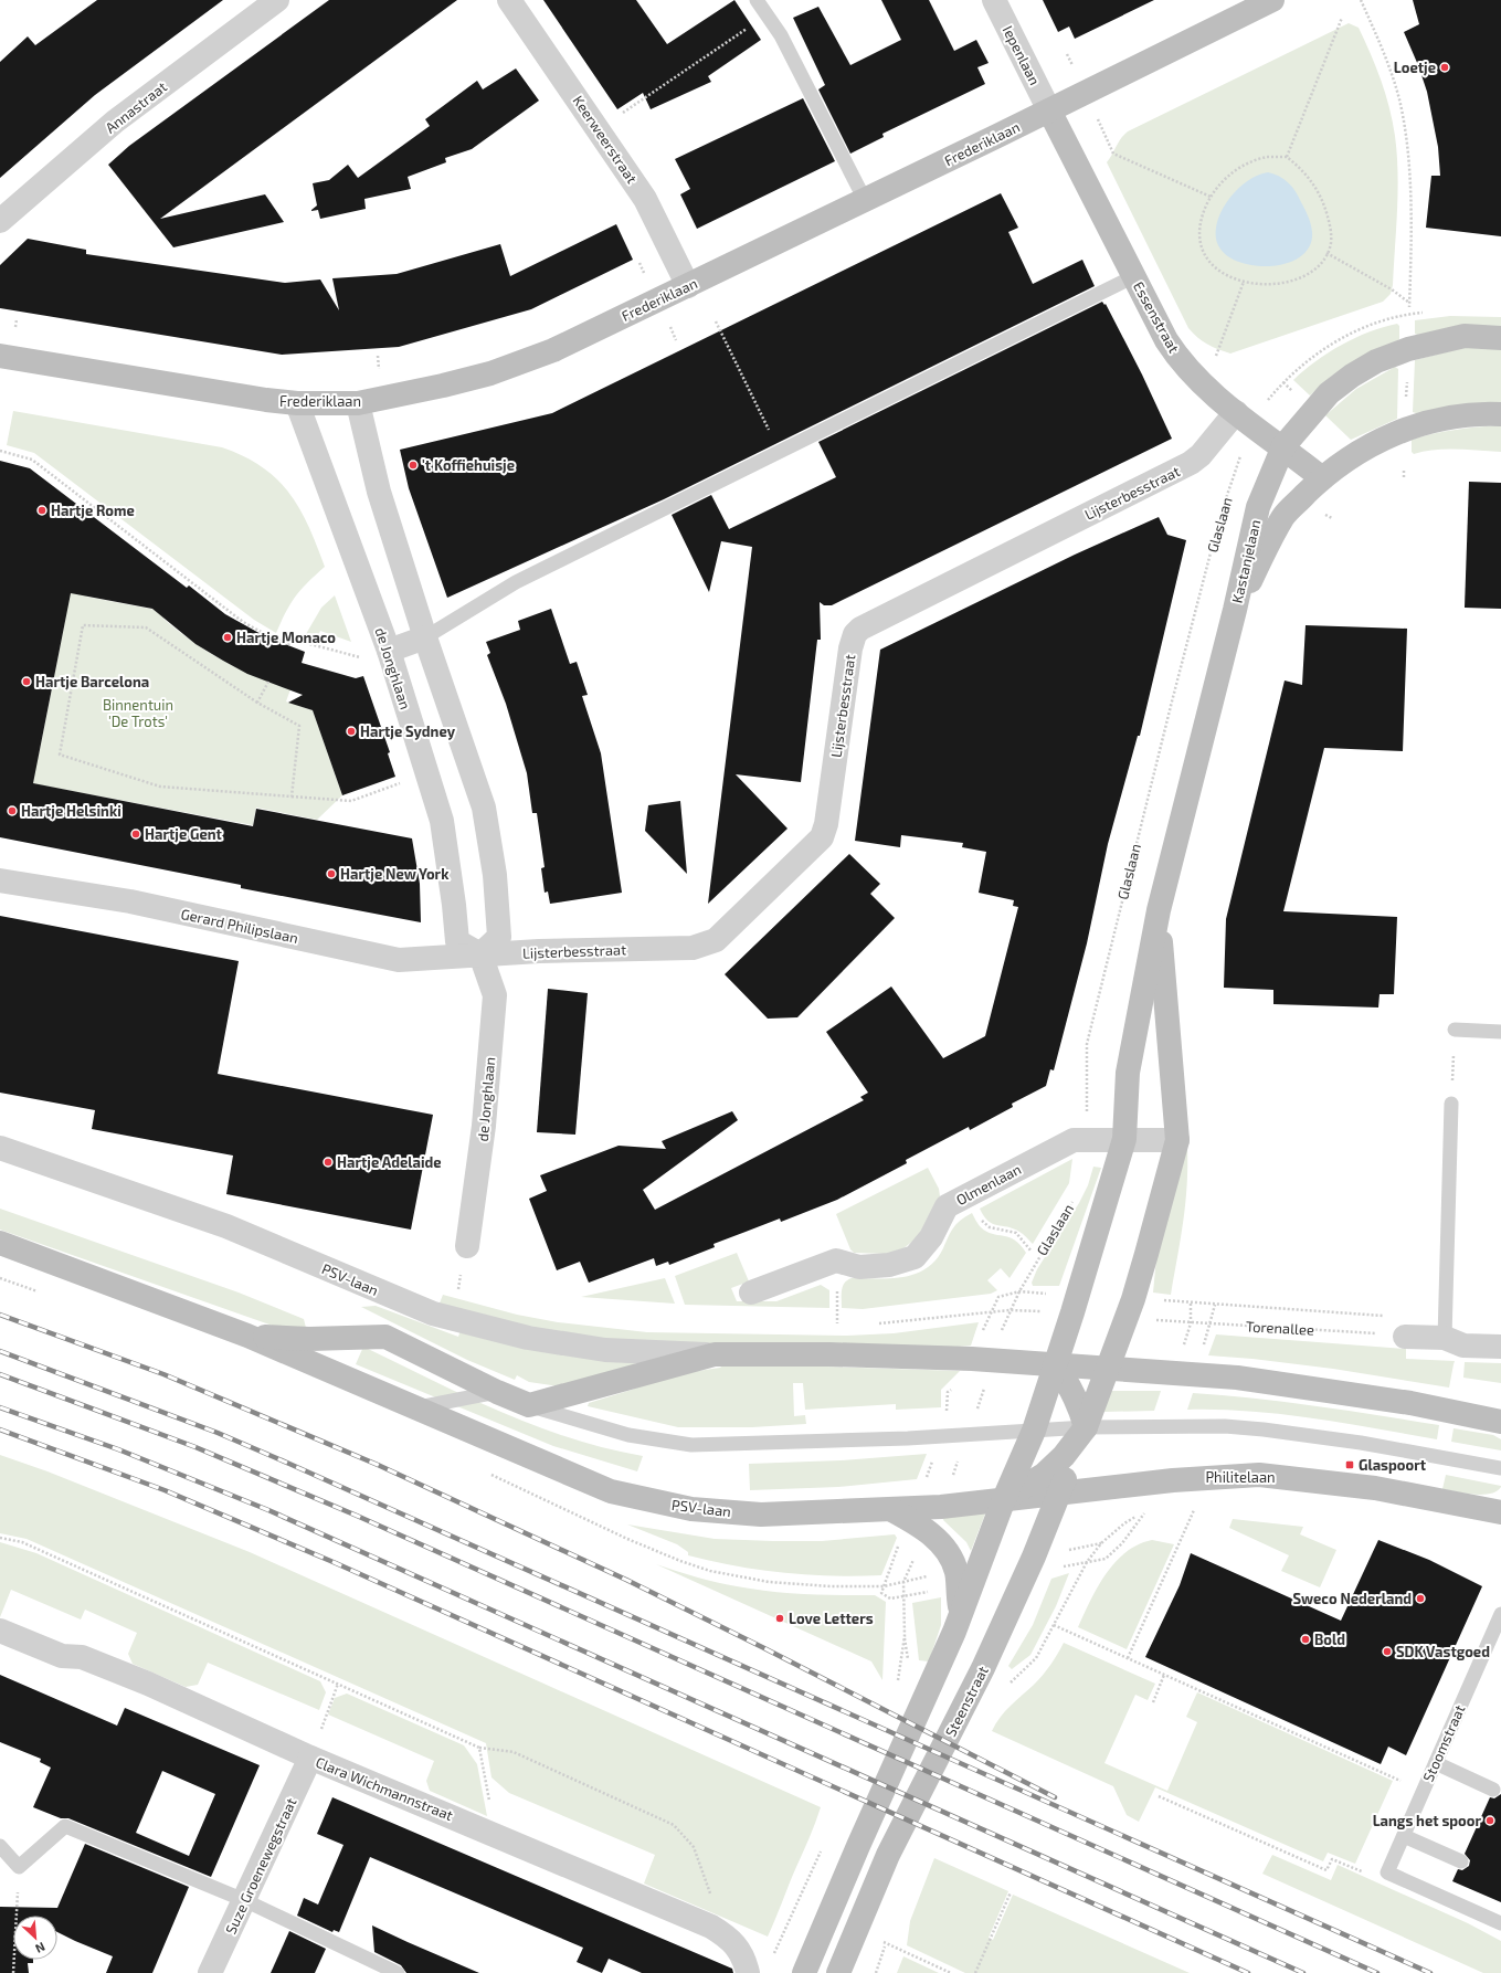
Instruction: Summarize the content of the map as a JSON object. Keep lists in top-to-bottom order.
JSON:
{
  "streets": {
    "main road": [
      "Frederiklaan",
      "Essenstraat",
      "Kastanjelaan",
      "PSV-laan",
      "Philitelaan",
      "Steenstraat"
    ],
    "street": [
      "Iepenlaan",
      "Annastraat",
      "Keerweerstraat",
      "Lijsterbesstraat",
      "de Jonghlaan",
      "Gerard Philipslaan",
      "Olmenlaan",
      "Clara Wichmannstraat",
      "Suze Groenewegstraat"
    ],
    "lane": ["Stoomstraat"],
    "path": ["Glaslaan", "Torenallee"]
  },
  "crossings": [
    ["Iepenlaan", "Frederiklaan"],
    ["Iepenlaan", "Essenstraat"],
    ["Keerweerstraat", "Frederiklaan"],
    ["Frederiklaan", "Essenstraat"],
    ["Frederiklaan", "de Jonghlaan"],
    ["Essenstraat", "Lijsterbesstraat"],
    ["Essenstraat", "Glaslaan"],
    ["Essenstraat", "Kastanjelaan"],
    ["Lijsterbesstraat", "Glaslaan"],
    ["Lijsterbesstraat", "de Jonghlaan"],
    ["Lijsterbesstraat", "Gerard Philipslaan"],
    ["Glaslaan", "Olmenlaan"],
    ["de Jonghlaan", "Gerard Philipslaan"],
    ["PSV-laan", "Philitelaan"],
    ["Philitelaan", "Steenstraat"],
    ["Clara Wichmannstraat", "Suze Groenewegstraat"]
  ],
  "parks": ["Binnentuin 'De Trots'"],
  "places": {
    "other": [
      "Loetje",
      "'t Koffiehuisje",
      "Hartje Rome",
      "Hartje Monaco",
      "Hartje Barcelona",
      "Hartje Sydney",
      "Hartje Helsinki",
      "Hartje Gent",
      "Hartje New York",
      "Hartje Adelaide",
      "Sweco Nederland",
      "Love Letters",
      "Bold",
      "SDK Vastgoed",
      "Langs het spoor"
    ],
    "transit": ["Glaspoort"]
  },
  "north": "bottom right"
}
